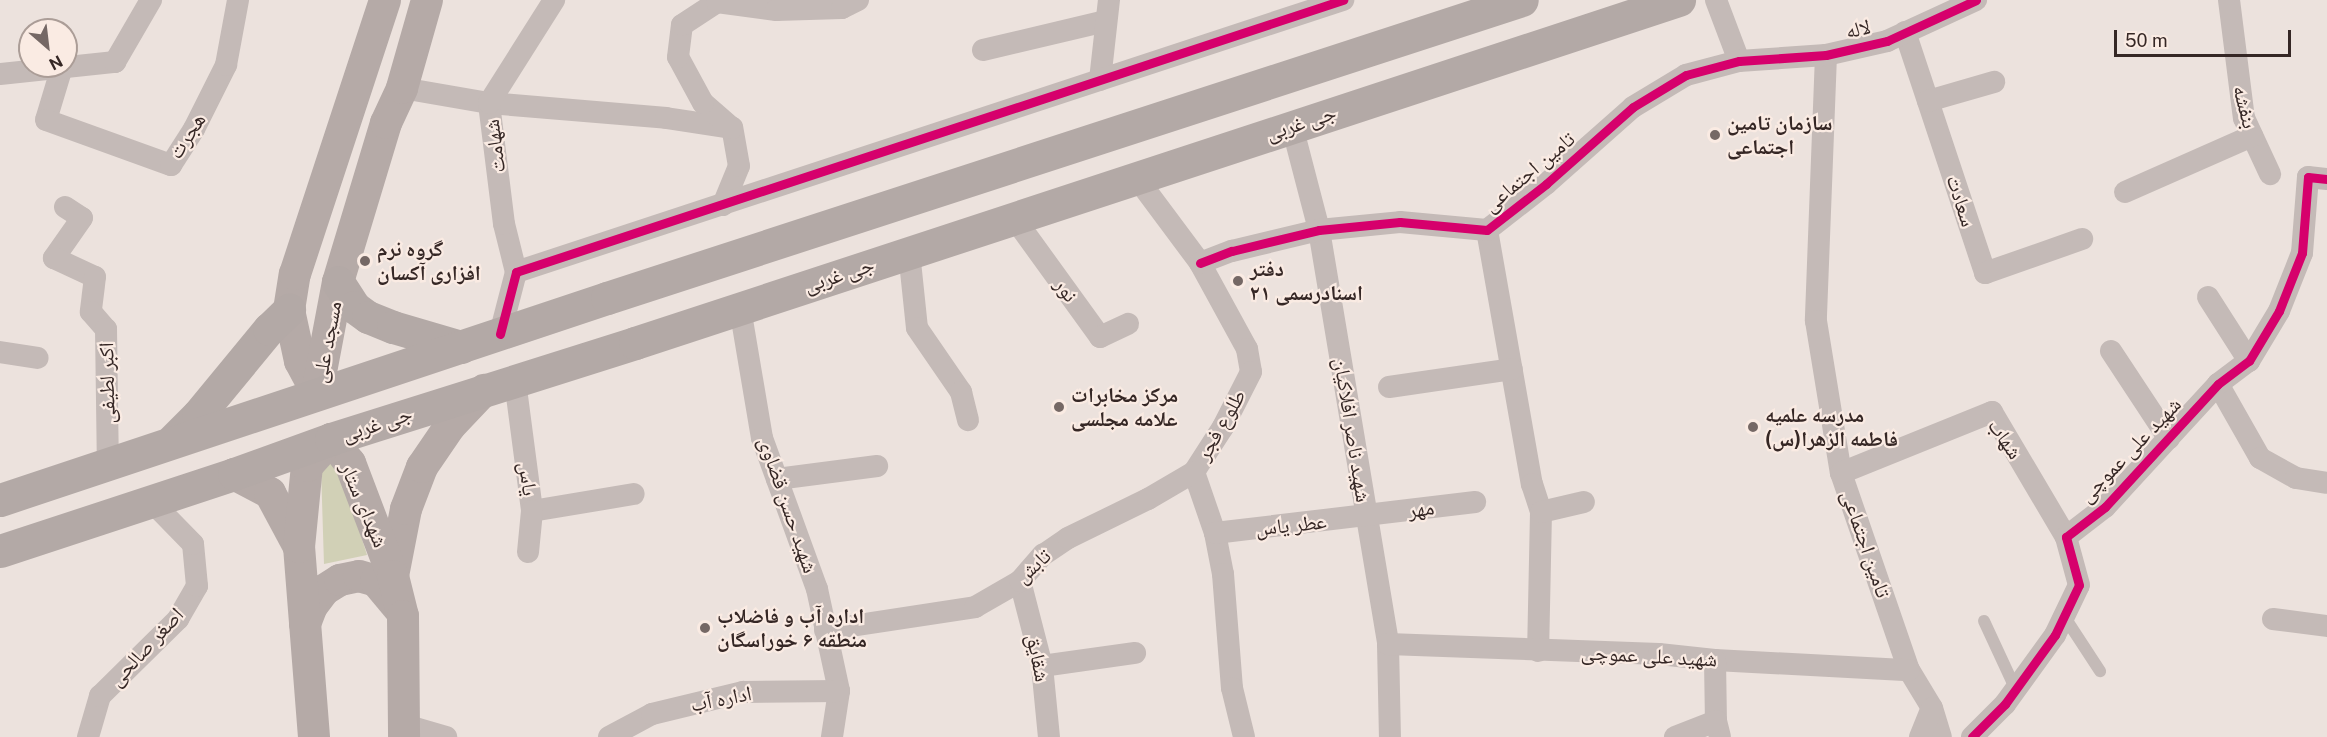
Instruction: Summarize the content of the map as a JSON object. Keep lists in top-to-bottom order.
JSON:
{
  "streets": {
    "main road": ["جی غربی", "مسجد علی", "شهدای ستار"],
    "street": [
      "لاله",
      "بنفشه",
      "هجرت",
      "شهامت",
      "تامین اجتماعی",
      "سعادت",
      "نور",
      "اکبر لطیفی",
      "طلوع فجر",
      "شهید ناصر افلاکیان",
      "شهاب",
      "شهید علی عموچی",
      "یاس",
      "شهید حسن قضاوی",
      "مهر",
      "عطر یاس",
      "تابش",
      "اصغر صالحی",
      "شقایق",
      "اداره آب"
    ]
  },
  "crossings": [
    ["لاله", "تامین اجتماعی"],
    ["لاله", "سعادت"],
    ["جی غربی", "نور"],
    ["جی غربی", "طلوع فجر"],
    ["جی غربی", "شهید ناصر افلاکیان"],
    ["جی غربی", "یاس"],
    ["جی غربی", "شهدای ستار"],
    ["جی غربی", "شهید حسن قضاوی"],
    ["جی غربی", "اصغر صالحی"],
    ["تامین اجتماعی", "طلوع فجر"],
    ["تامین اجتماعی", "شهید ناصر افلاکیان"],
    ["تامین اجتماعی", "شهاب"],
    ["تامین اجتماعی", "شهید علی عموچی"],
    ["طلوع فجر", "عطر یاس"],
    ["طلوع فجر", "تابش"],
    ["شهید ناصر افلاکیان", "شهید علی عموچی"],
    ["شهید ناصر افلاکیان", "مهر"],
    ["شهید ناصر افلاکیان", "عطر یاس"],
    ["شهاب", "شهید علی عموچی"],
    ["شهید حسن قضاوی", "تابش"],
    ["شهید حسن قضاوی", "اداره آب"],
    ["مهر", "عطر یاس"],
    ["تابش", "شقایق"]
  ],
  "places": [
    "سازمان تامین اجتماعی",
    "گروه نرم افزاری آکسان",
    "دفتر اسنادرسمی ۲۱",
    "مرکز مخابرات علامه مجلسی",
    "مدرسه علمیه فاطمه الزهرا(س)",
    "اداره آب و فاضلاب منطقه ۶ خوراسگان"
  ],
  "scale_bar": "50 m",
  "north": "bottom right"
}
